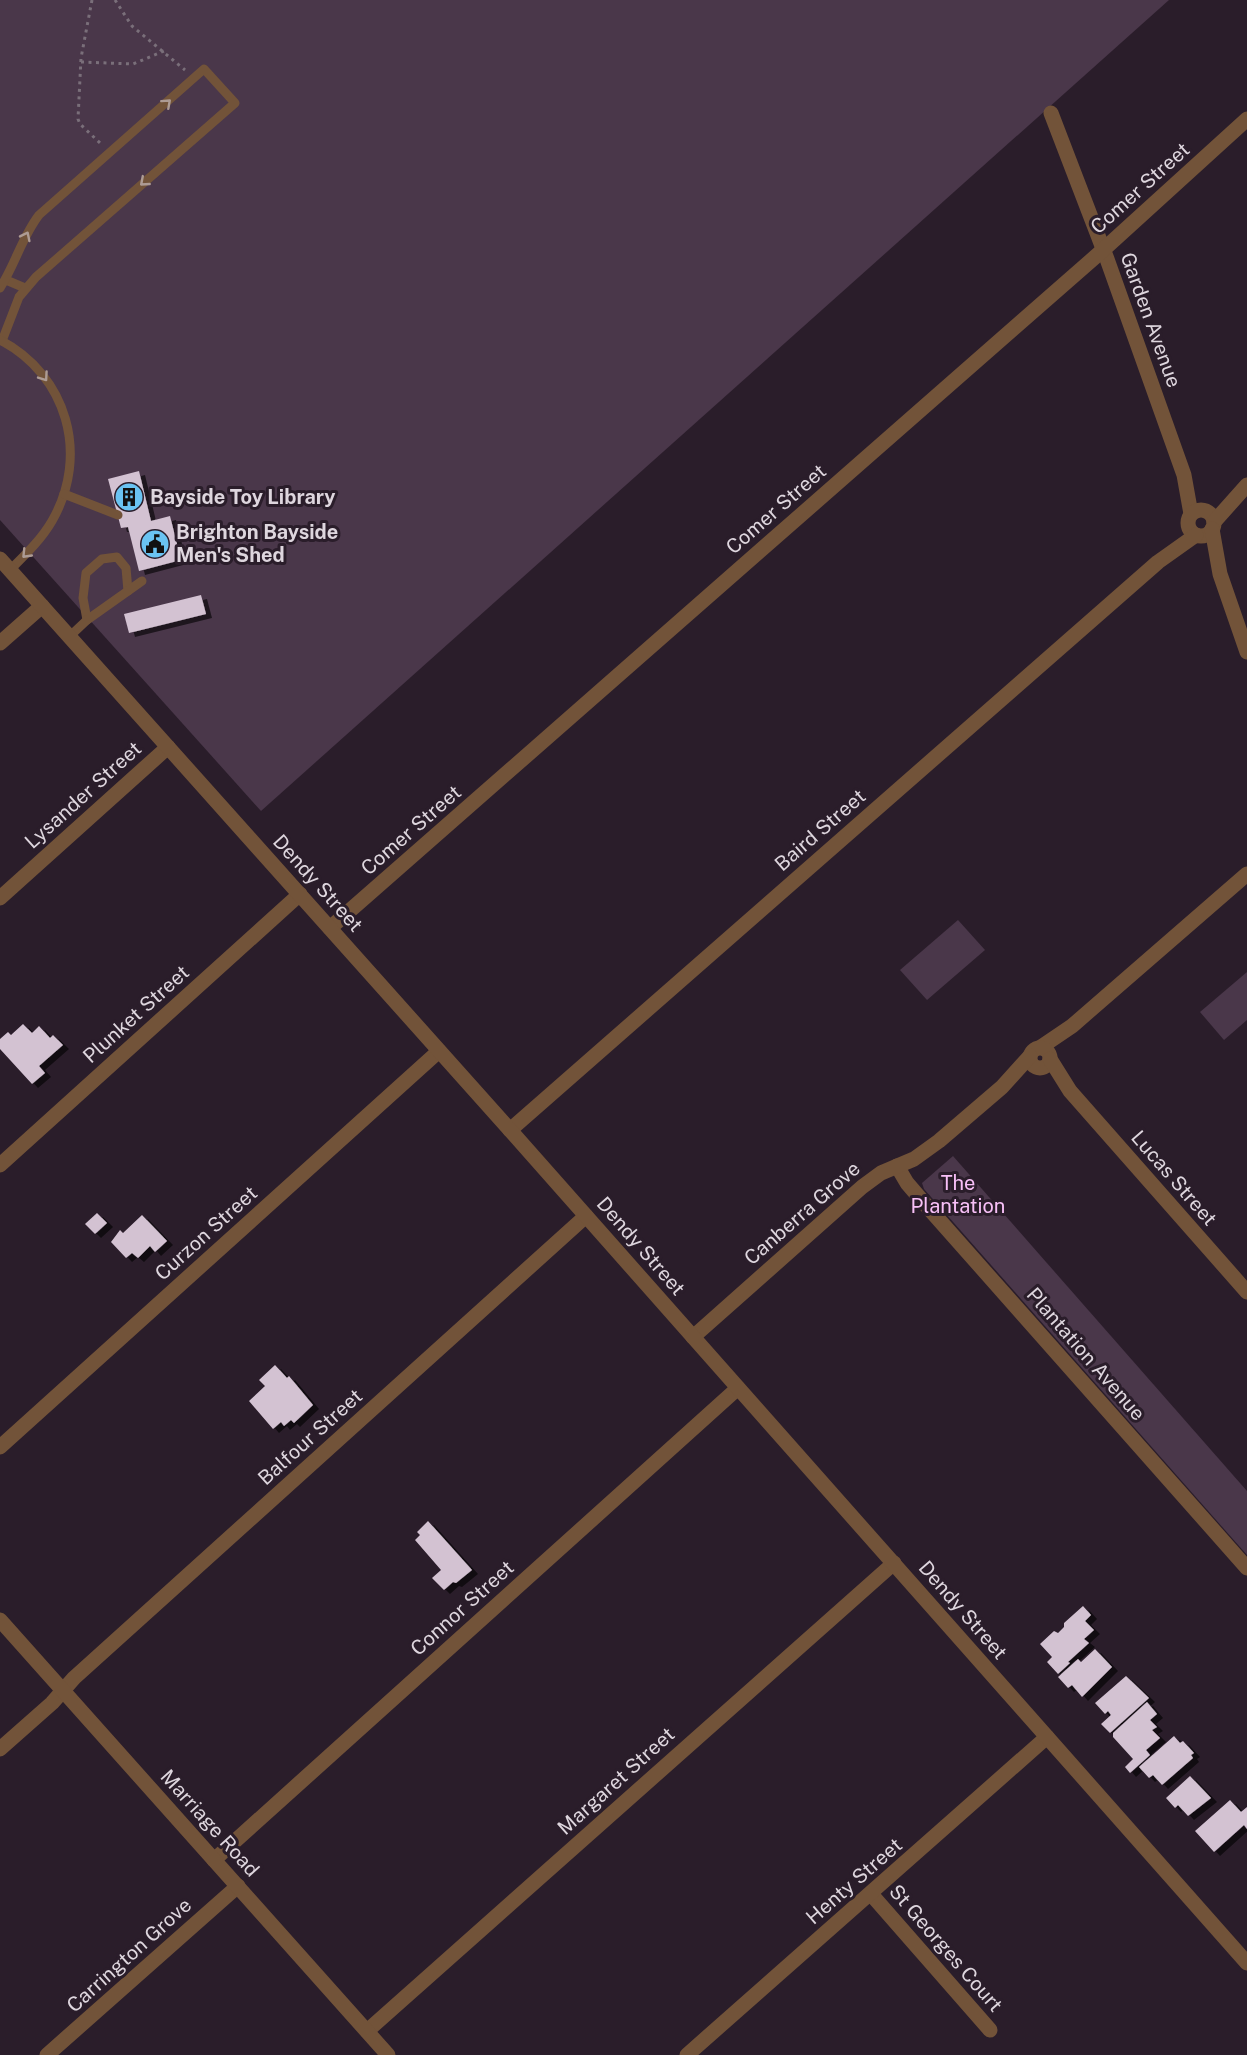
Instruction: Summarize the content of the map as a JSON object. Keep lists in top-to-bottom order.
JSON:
{
  "streets": {
    "street": [
      "Comer Street",
      "Garden Avenue",
      "Lysander Street",
      "Baird Street",
      "Dendy Street",
      "Plunket Street",
      "Lucas Street",
      "Canberra Grove",
      "Curzon Street",
      "Plantation Avenue",
      "Balfour Street",
      "Connor Street",
      "Margaret Street",
      "Marriage Road",
      "Henty Street",
      "St Georges Court",
      "Carrington Grove"
    ]
  },
  "crossings": [
    ["Comer Street", "Garden Avenue"],
    ["Comer Street", "Dendy Street"],
    ["Garden Avenue", "Baird Street"],
    ["Lysander Street", "Dendy Street"],
    ["Baird Street", "Dendy Street"],
    ["Dendy Street", "Plunket Street"],
    ["Dendy Street", "Canberra Grove"],
    ["Dendy Street", "Curzon Street"],
    ["Dendy Street", "Balfour Street"],
    ["Dendy Street", "Connor Street"],
    ["Dendy Street", "Margaret Street"],
    ["Dendy Street", "Henty Street"],
    ["Lucas Street", "Canberra Grove"],
    ["Canberra Grove", "Plantation Avenue"],
    ["Balfour Street", "Marriage Road"],
    ["Connor Street", "Marriage Road"],
    ["Margaret Street", "Marriage Road"],
    ["Marriage Road", "Carrington Grove"],
    ["Henty Street", "St Georges Court"]
  ],
  "parks": ["The Plantation"],
  "places": {
    "building": ["Bayside Toy Library"],
    "public building": ["Brighton Bayside Men's Shed"]
  }
}
